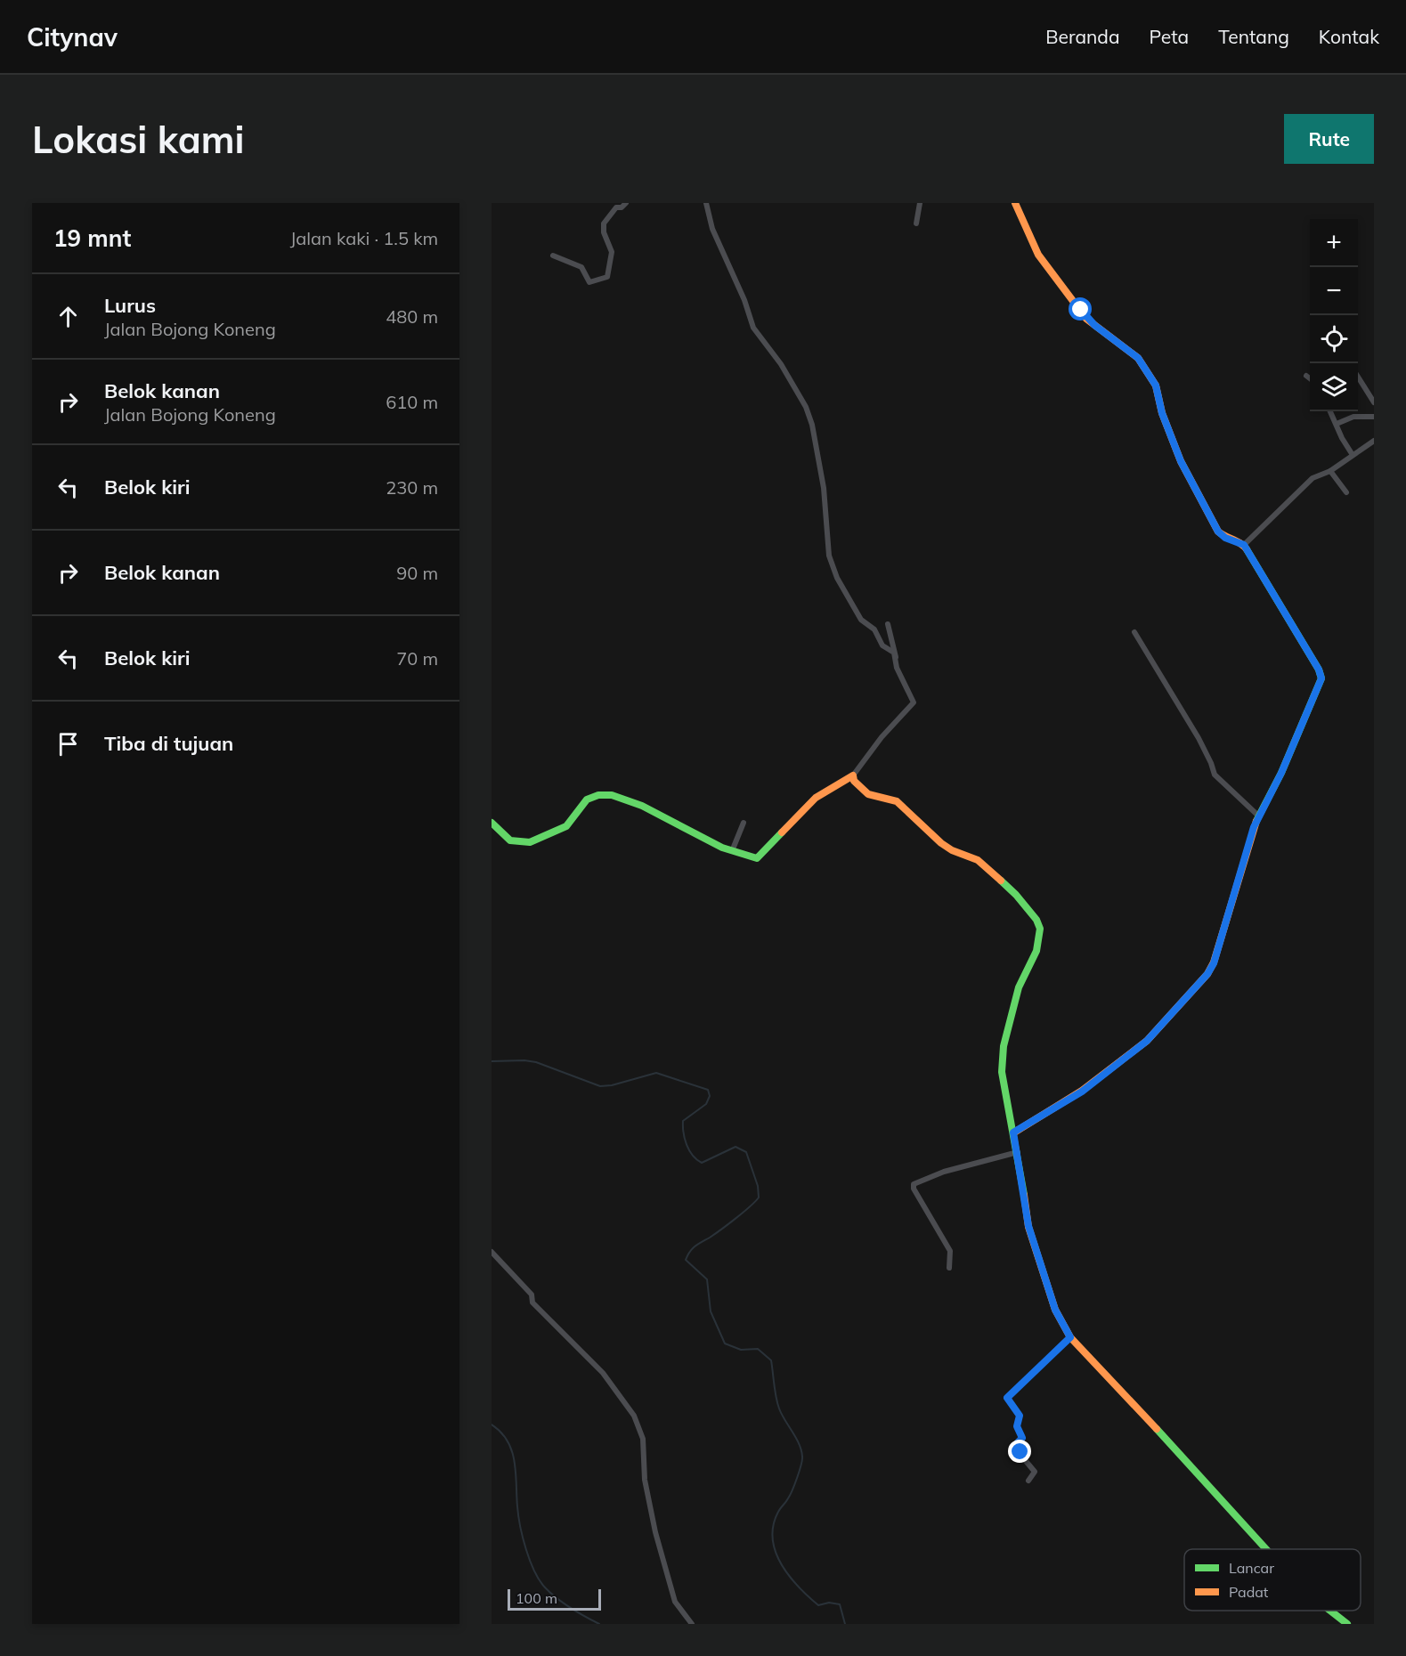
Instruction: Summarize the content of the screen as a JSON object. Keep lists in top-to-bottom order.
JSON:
{
  "legend": ["Lancar", "Padat"],
  "scale_bar": "100 m",
  "page": {
    "header": "Citynav",
    "nav": [
      "Beranda",
      "Peta",
      "Tentang",
      "Kontak"
    ],
    "buttons": "Rute",
    "title": "Lokasi kami",
    "heading": ["19 mnt", "Jalan kaki · 1.5 km"],
    "map_buttons": ["+", "−"],
    "list": [
      ["Lurus", "Jalan Bojong Koneng", "480 m"],
      ["Belok kanan", "Jalan Bojong Koneng", "610 m"],
      ["Belok kiri", "230 m"],
      ["Belok kanan", "90 m"],
      ["Belok kiri", "70 m"],
      "Tiba di tujuan"
    ],
    "scale": "100 m"
  }
}
